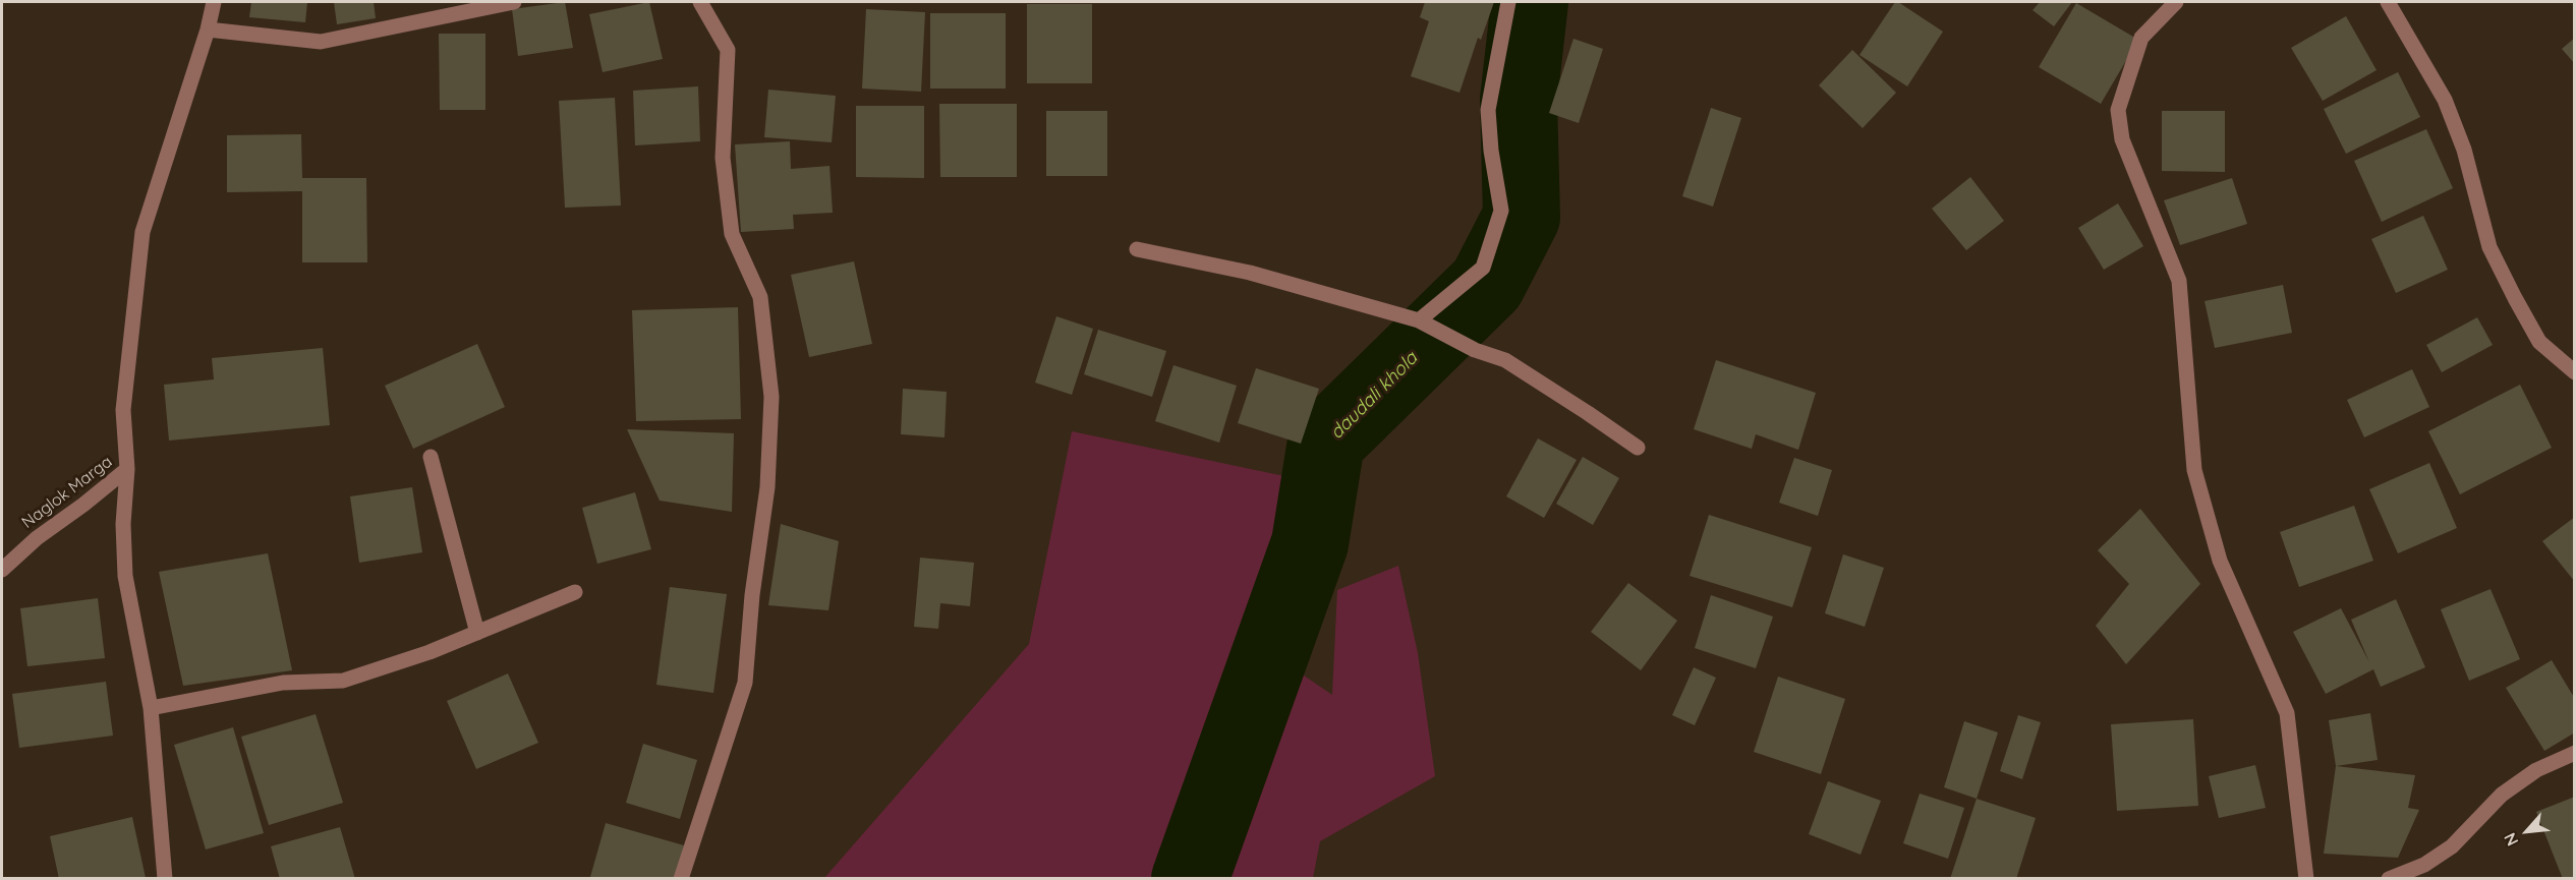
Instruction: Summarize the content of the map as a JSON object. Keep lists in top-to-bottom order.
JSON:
{
  "streets": {
    "street": ["Naglok Marga"]
  },
  "water": ["daudali khola"],
  "north": "bottom left"
}
